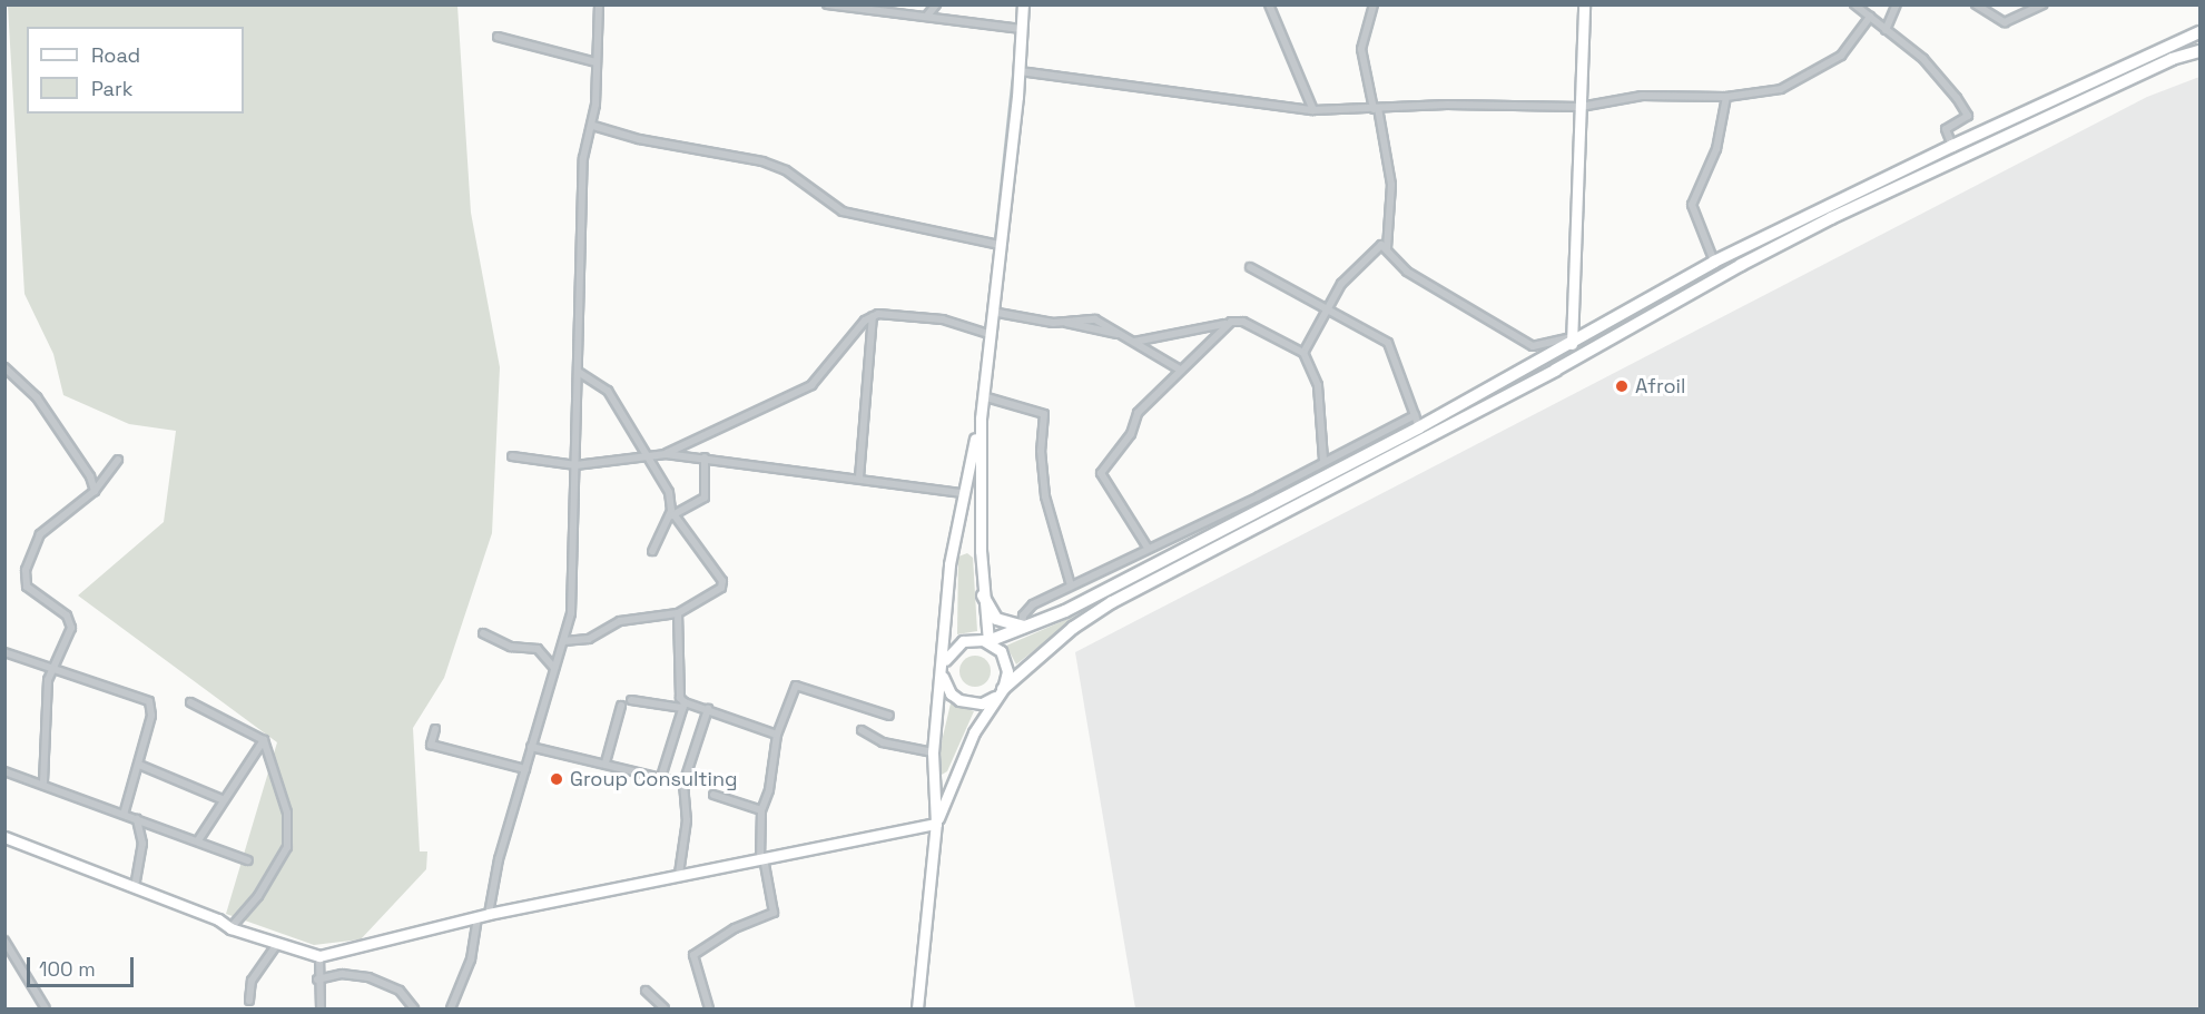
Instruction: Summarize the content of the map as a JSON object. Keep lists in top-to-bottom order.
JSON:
{
  "places": ["Afroil", "Group Consulting"],
  "legend": ["Road", "Park"],
  "scale_bar": "100 m"
}
